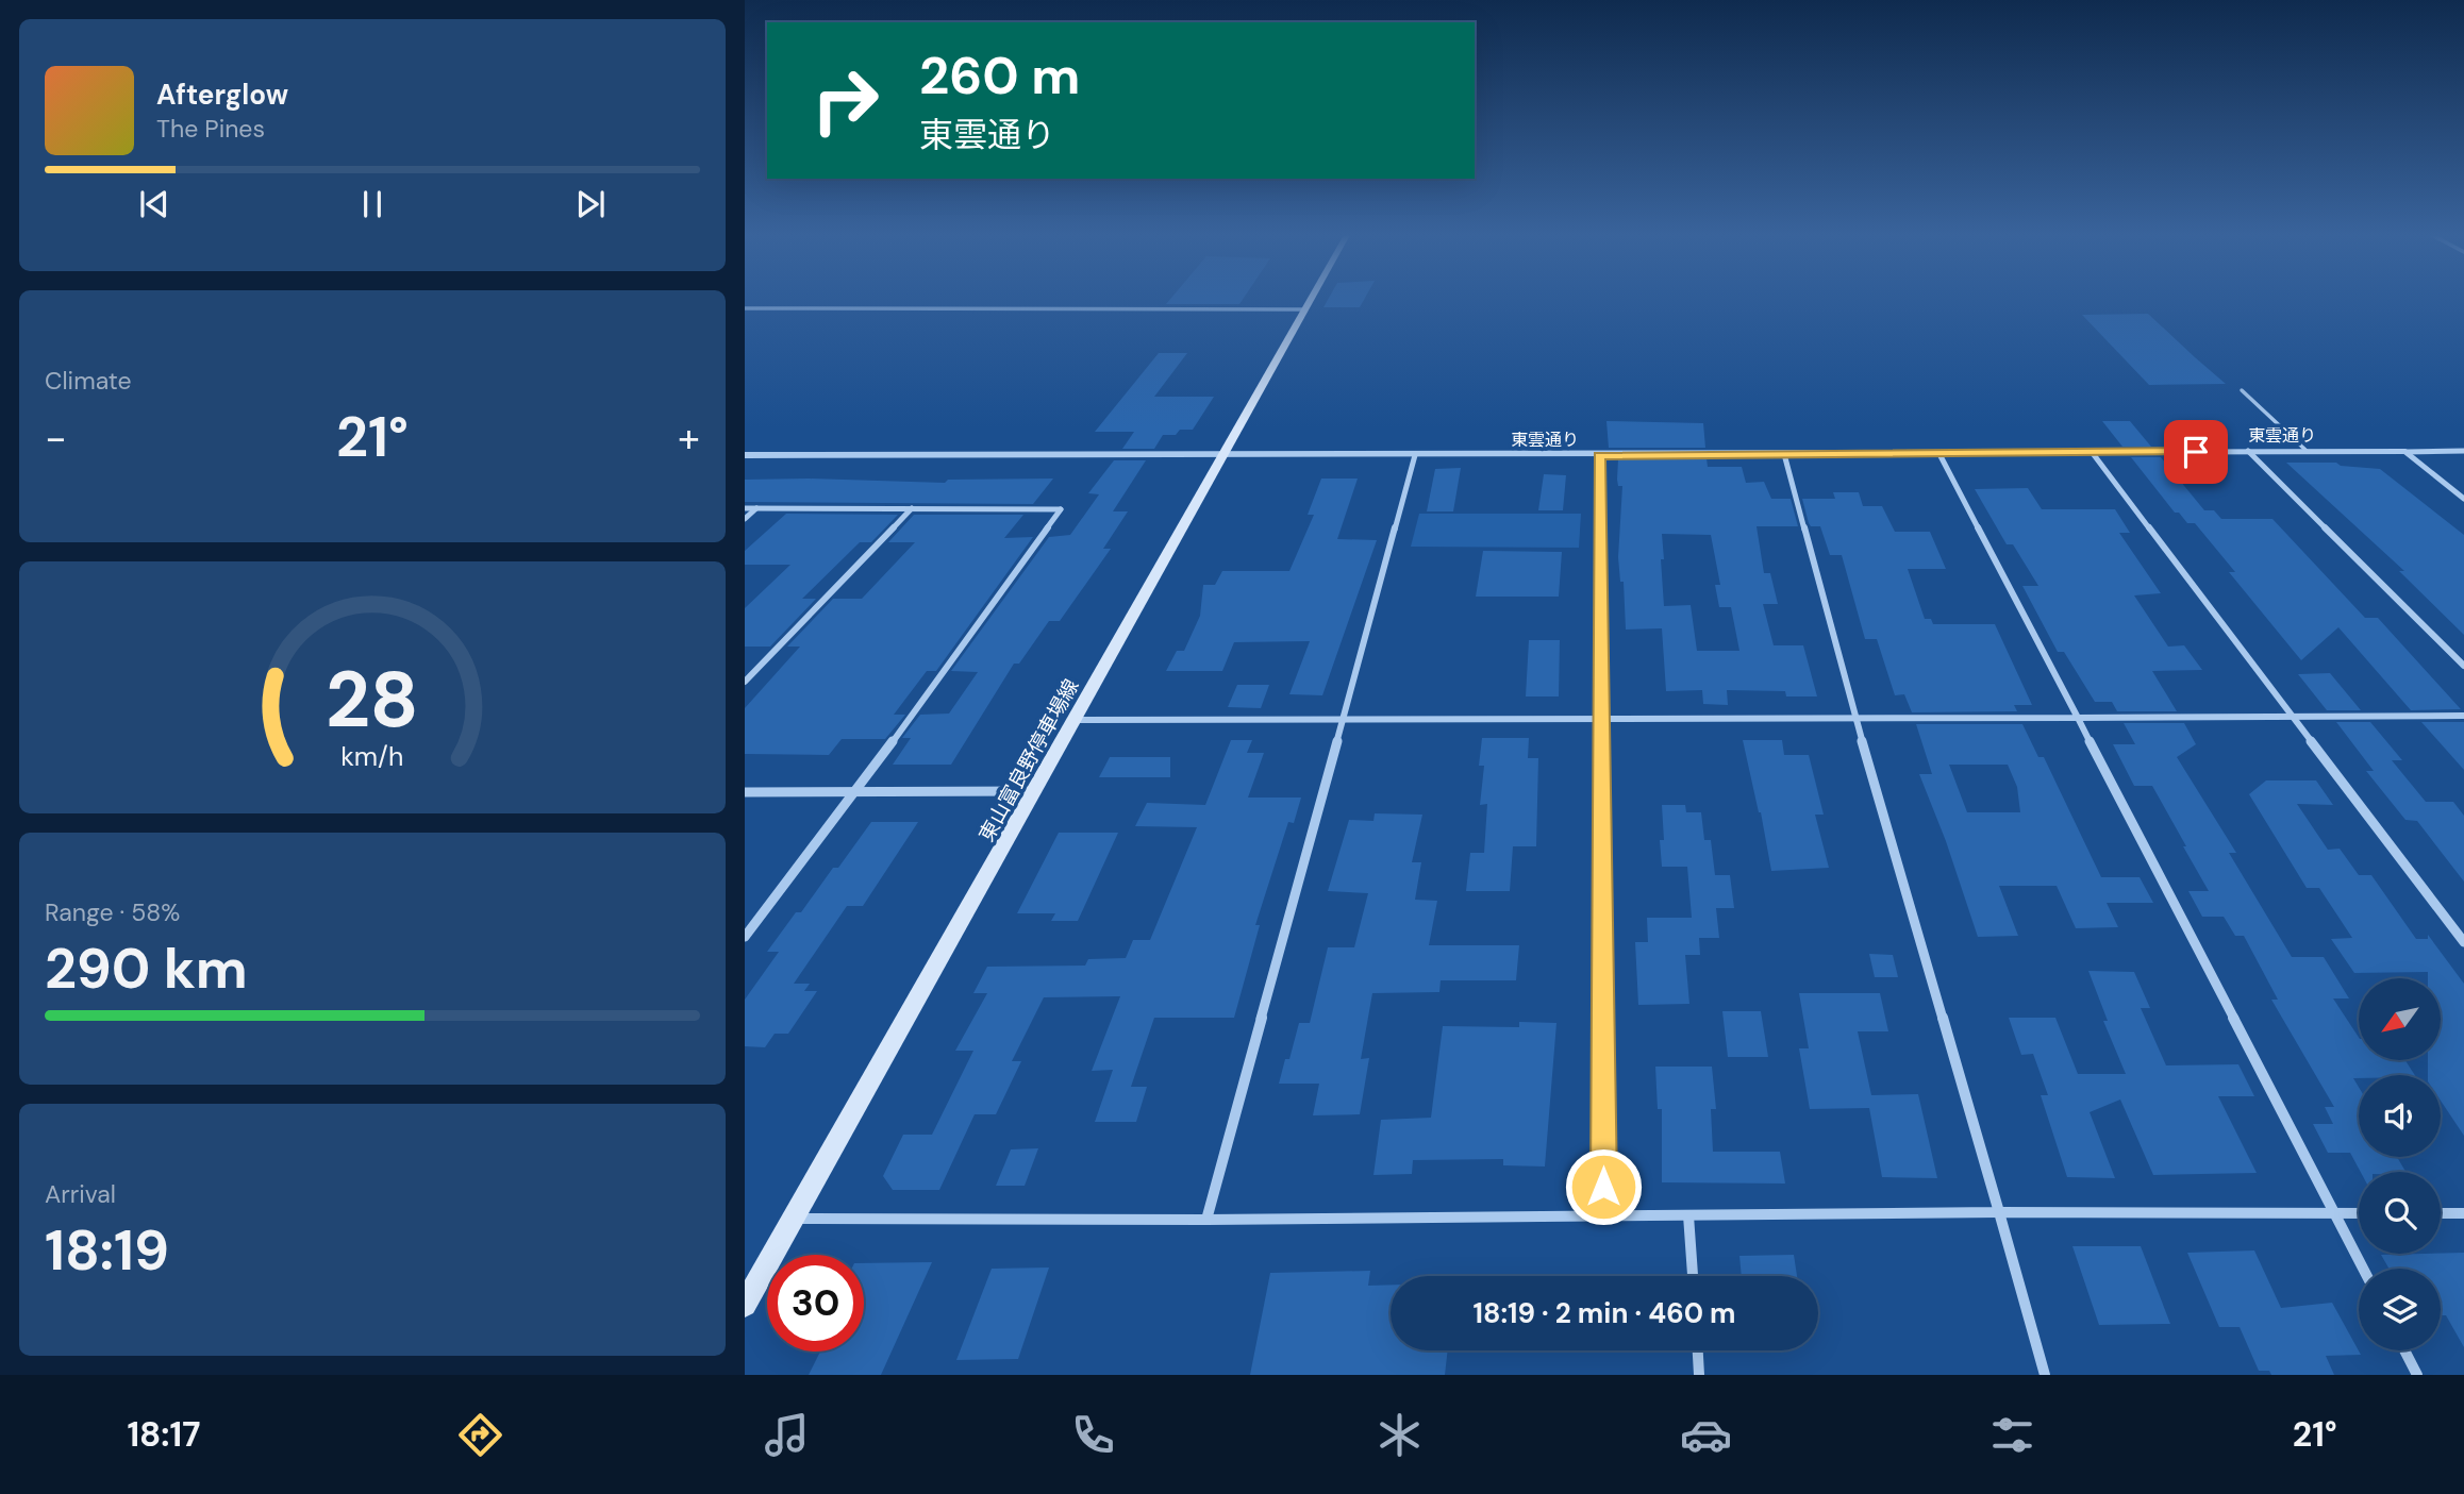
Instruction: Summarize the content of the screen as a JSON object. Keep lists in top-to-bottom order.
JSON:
{
  "streets": {
    "main road": ["東山富良野停車場線"],
    "street": ["東雲通り"]
  },
  "crossings": [
    ["東雲通り", "東山富良野停車場線"]
  ],
  "north": "bottom left",
  "page": {
    "turn": ["260 m", "東雲通り"],
    "song": ["Afterglow", "The Pines"],
    "tile": [
      "Climate",
      ["Range · 58%", "290 km"],
      ["Arrival", "18:19"]
    ],
    "heat": ["−", "21°", "+"],
    "limit": "30",
    "trip": "18:19 · 2 min · 460 m",
    "tabs": ["18:17", "21°"],
    "gauge": ["28", "km/h"]
  }
}
